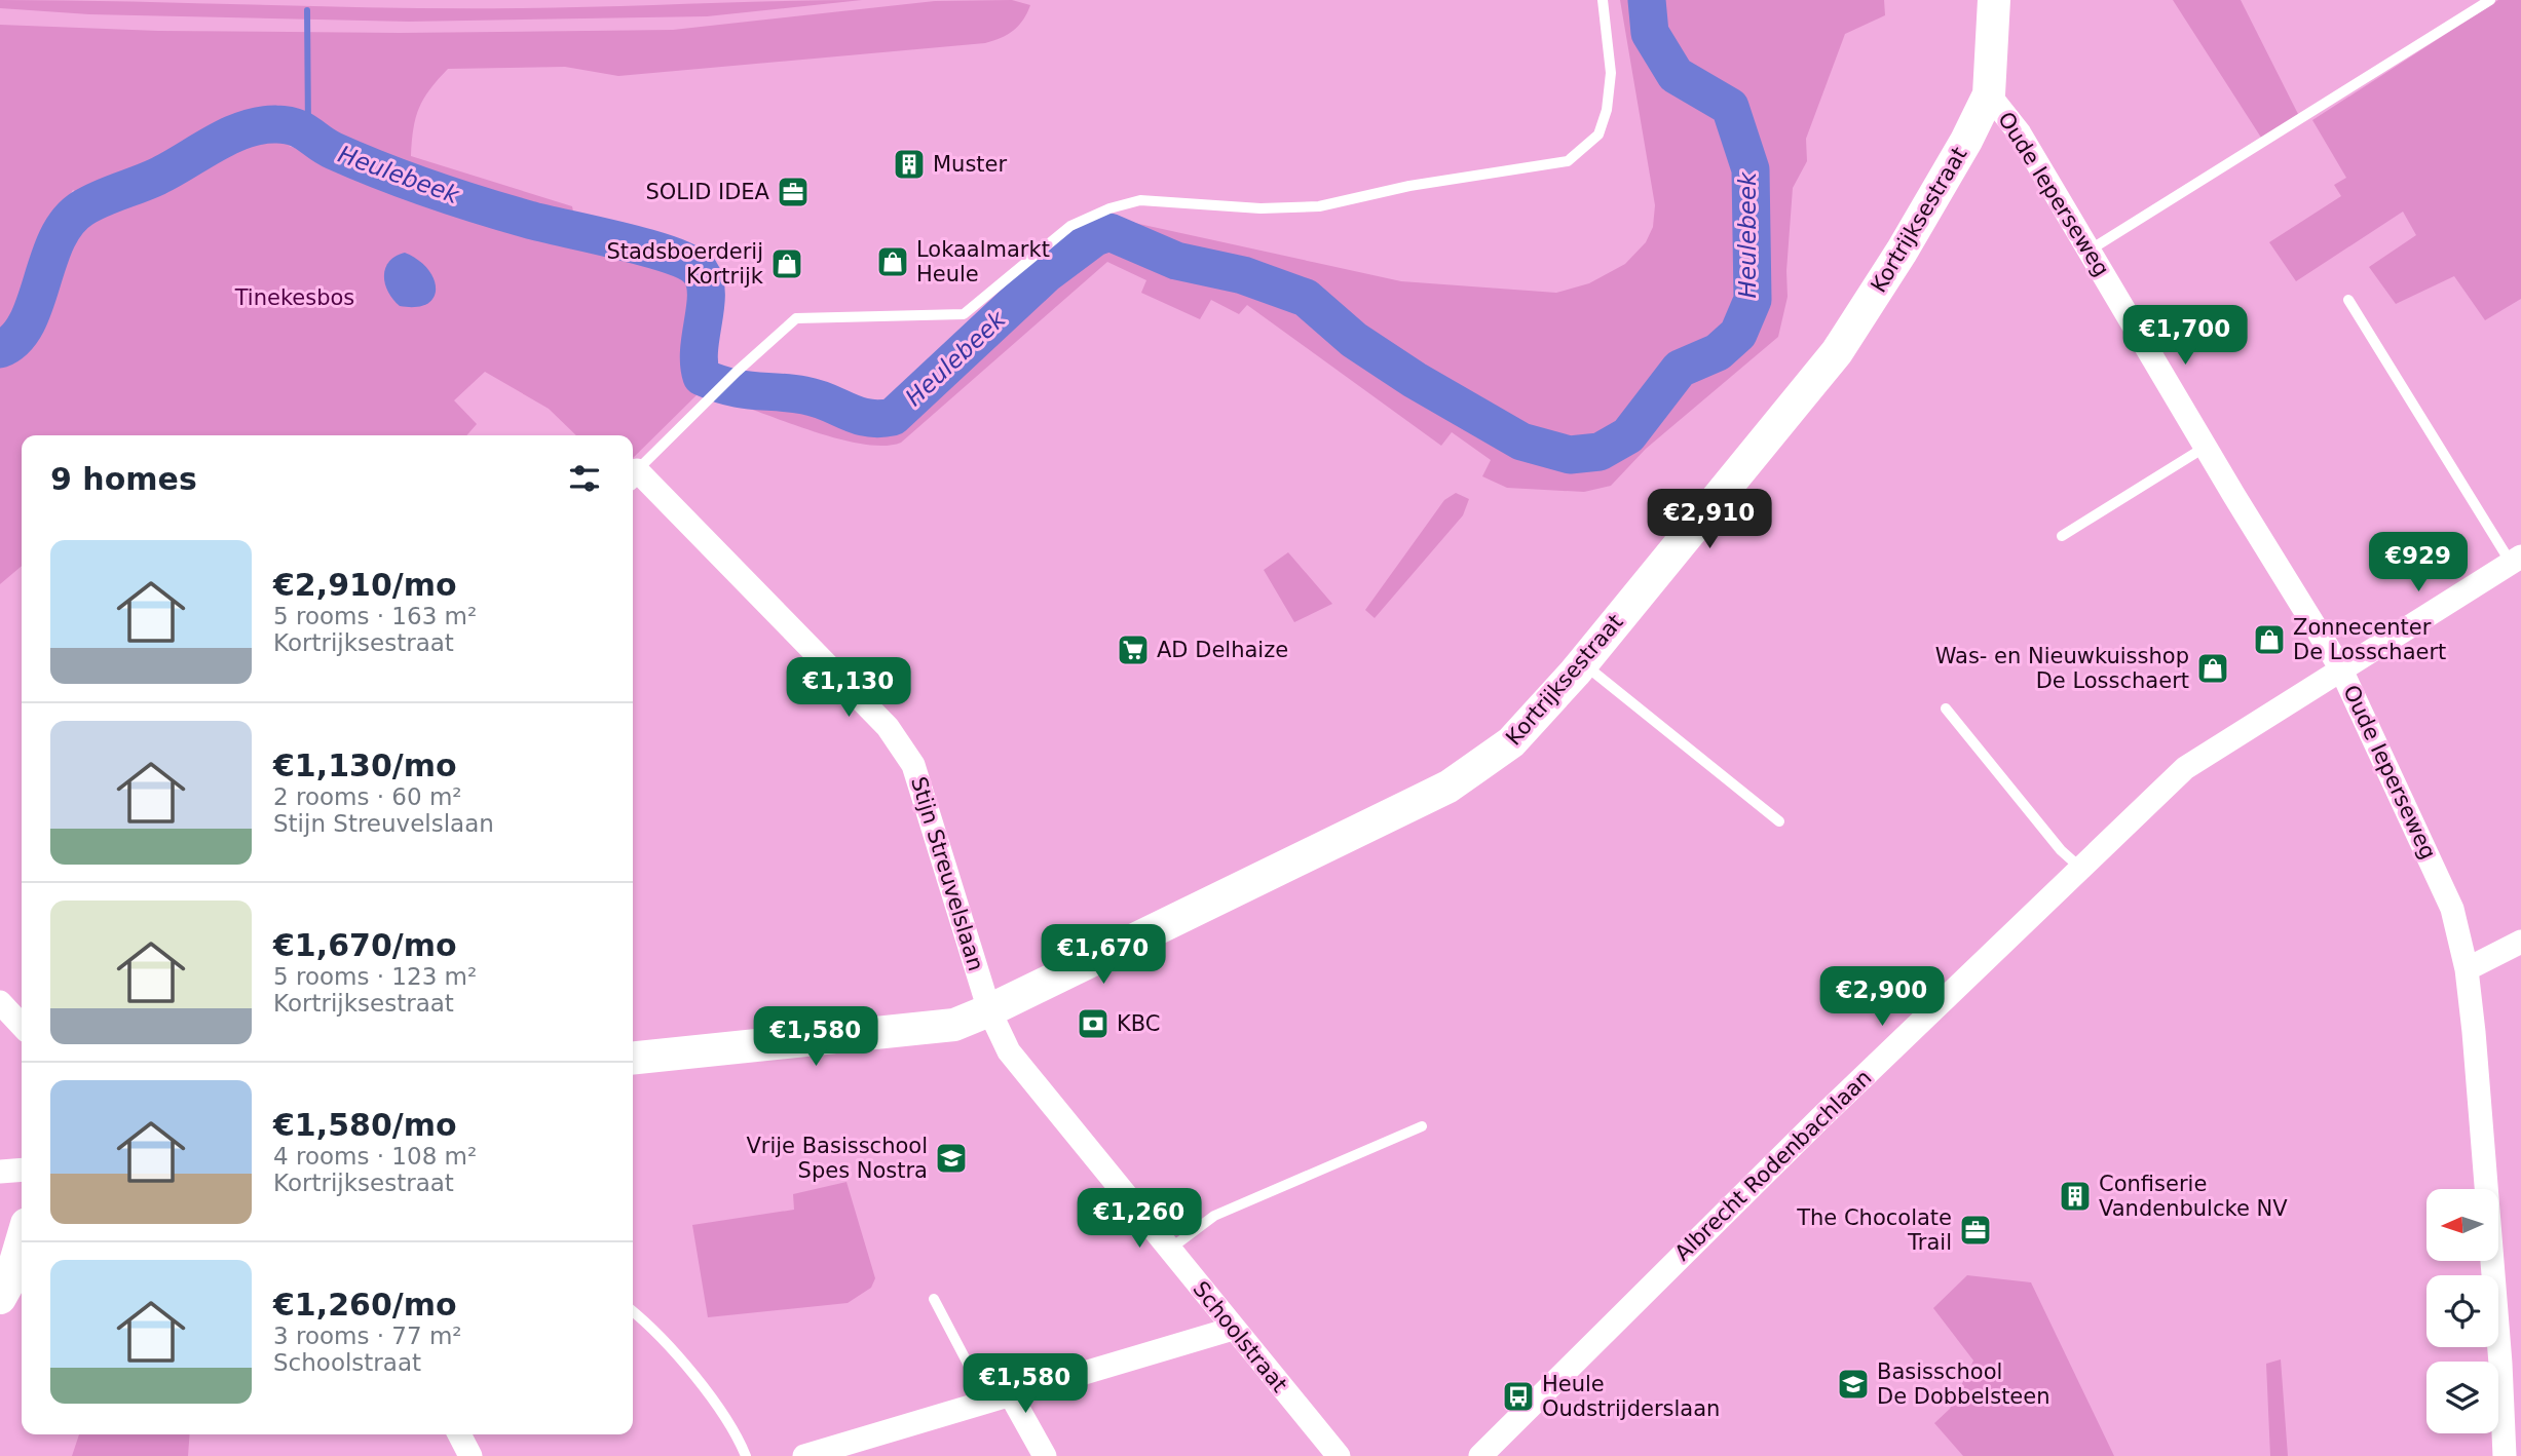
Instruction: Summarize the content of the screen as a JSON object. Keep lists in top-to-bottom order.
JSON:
{
  "streets": {
    "street": [
      "Oude Ieperseweg",
      "Kortrijksestraat",
      "Stijn Streuvelslaan",
      "Albrecht Rodenbachlaan",
      "Schoolstraat"
    ]
  },
  "crossings": [
    ["Oude Ieperseweg", "Kortrijksestraat"],
    ["Oude Ieperseweg", "Albrecht Rodenbachlaan"],
    ["Kortrijksestraat", "Stijn Streuvelslaan"],
    ["Kortrijksestraat", "Schoolstraat"],
    ["Stijn Streuvelslaan", "Schoolstraat"]
  ],
  "water": ["Heulebeek"],
  "parks": ["Tinekesbos"],
  "places": {
    "building": ["Muster", "Confiserie Vandenbulcke NV"],
    "office": ["SOLID IDEA", "The Chocolate Trail"],
    "shop": [
      "Lokaalmarkt Heule",
      "Stadsboerderij Kortrijk",
      "Zonnecenter De Losschaert",
      "Was- en Nieuwkuisshop De Losschaert"
    ],
    "supermarket": ["AD Delhaize"],
    "bank": ["KBC"],
    "school or university": ["Vrije Basisschool Spes Nostra", "Basisschool De Dobbelsteen"],
    "bus stop": ["Heule Oudstrijderslaan"]
  },
  "north": "left",
  "page": {
    "price": [
      "€1,700",
      "€2,910",
      "€929",
      "€1,130",
      "€1,670",
      "€2,900",
      "€1,580",
      "€1,260",
      "€1,580"
    ],
    "heading": "9 homes",
    "list": [
      {
        "name": "€2,910/mo",
        "note": "5 rooms · 163 m² · Kortrijksestraat"
      },
      {
        "name": "€1,130/mo",
        "note": "2 rooms · 60 m² · Stijn Streuvelslaan"
      },
      {
        "name": "€1,670/mo",
        "note": "5 rooms · 123 m² · Kortrijksestraat"
      },
      {
        "name": "€1,580/mo",
        "note": "4 rooms · 108 m² · Kortrijksestraat"
      },
      {
        "name": "€1,260/mo",
        "note": "3 rooms · 77 m² · Schoolstraat"
      }
    ]
  }
}
